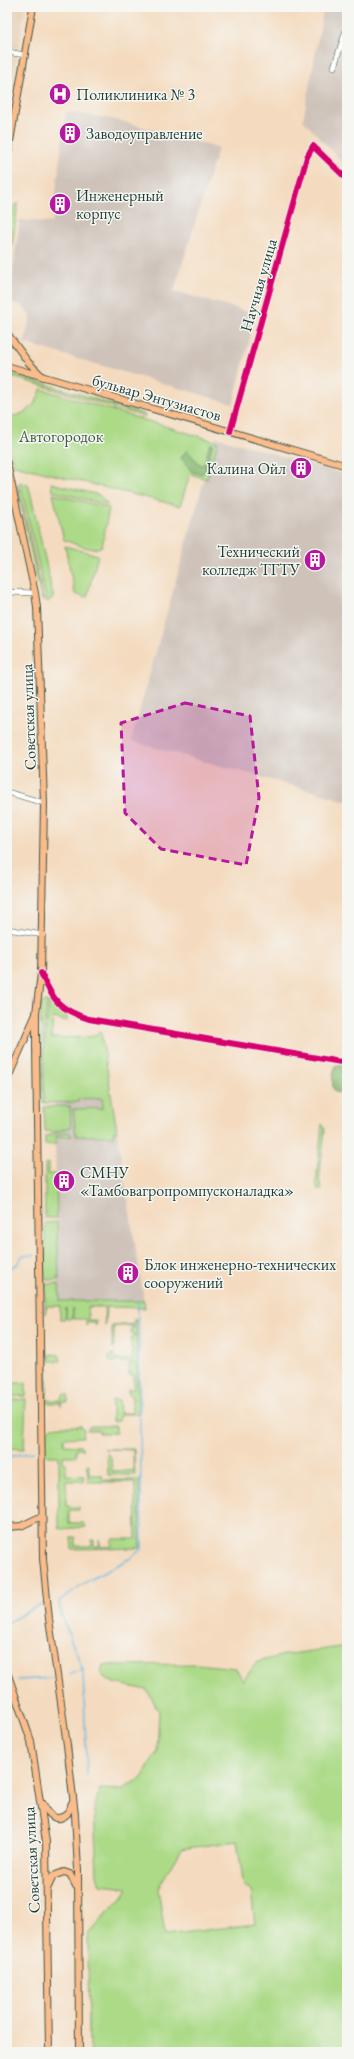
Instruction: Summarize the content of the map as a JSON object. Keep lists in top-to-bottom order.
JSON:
{
  "streets": {
    "main road": ["бульвар Энтузиастов", "Советская улица"],
    "street": ["Научная улица"]
  },
  "crossings": [
    ["Научная улица", "бульвар Энтузиастов"]
  ],
  "parks": ["Автогородок"],
  "places": {
    "hospital": ["Поликлиника № 3"],
    "building": [
      "Заводоуправление",
      "Инженерный корпус",
      "Калина Ойл",
      "Технический колледж ТГТУ",
      "СМНУ «Тамбовагропромпусконаладка»",
      "Блок инженерно-технических сооружений"
    ]
  }
}
